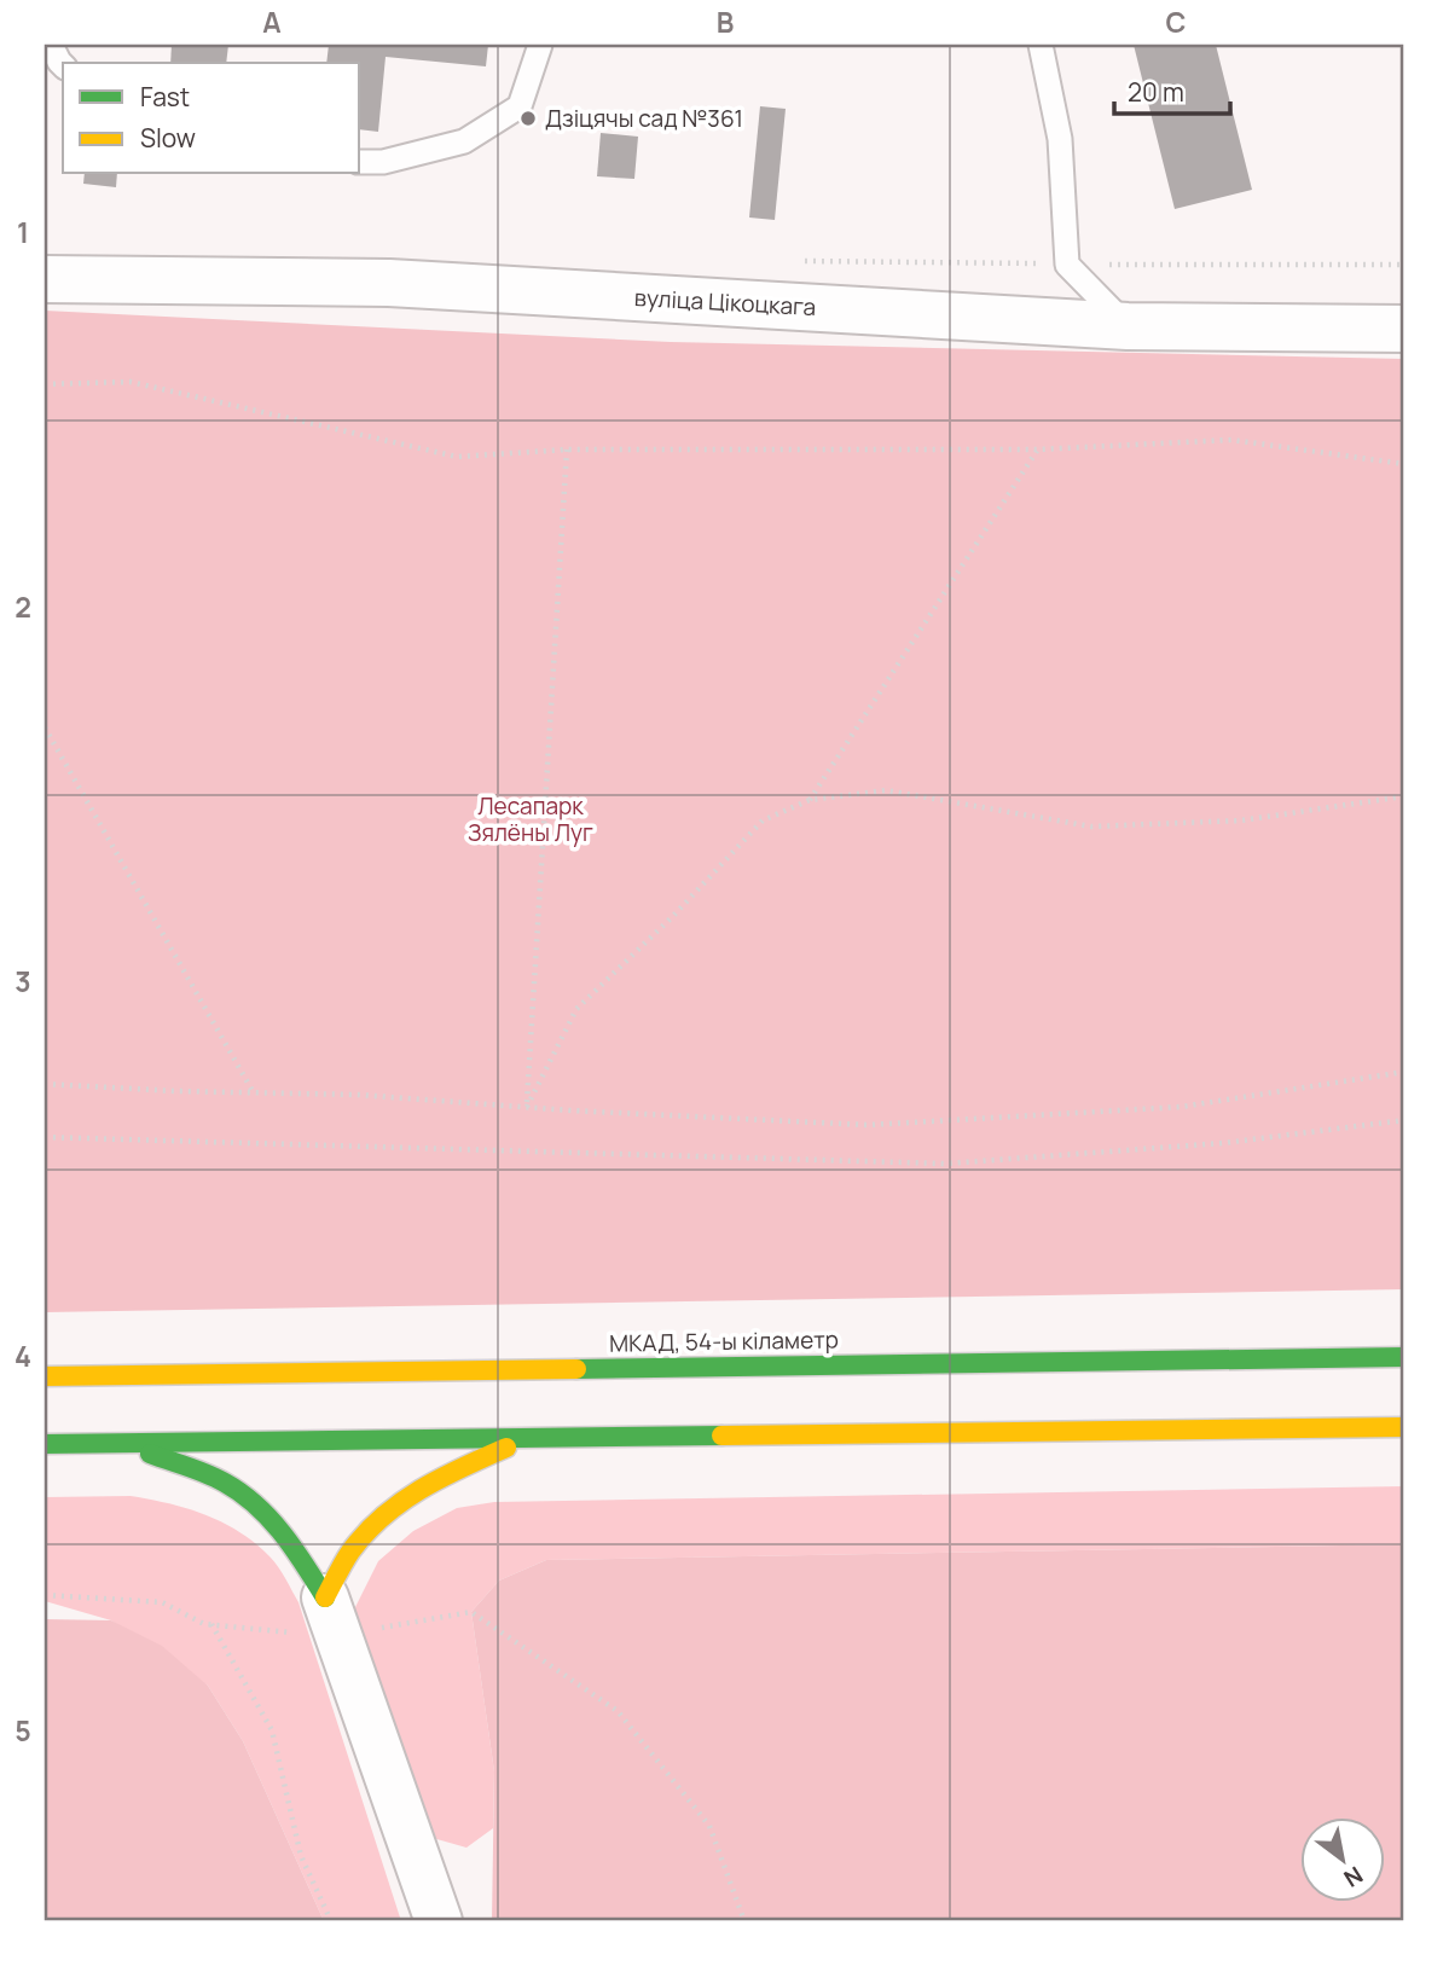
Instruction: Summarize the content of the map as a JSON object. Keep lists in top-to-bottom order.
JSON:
{
  "streets": {
    "highway": ["МКАД, 54-ы кіламетр"],
    "street": ["вуліца Цікоцкага"]
  },
  "parks": ["Лесапарк Зялёны Луг"],
  "places": ["Дзіцячы сад №361"],
  "legend": ["Fast", "Slow"],
  "scale_bar": "20 m",
  "north": "bottom right",
  "grid": {
    "columns": ["A", "B", "C"],
    "rows": [
      "1",
      "2",
      "3",
      "4",
      "5"
    ]
  }
}
